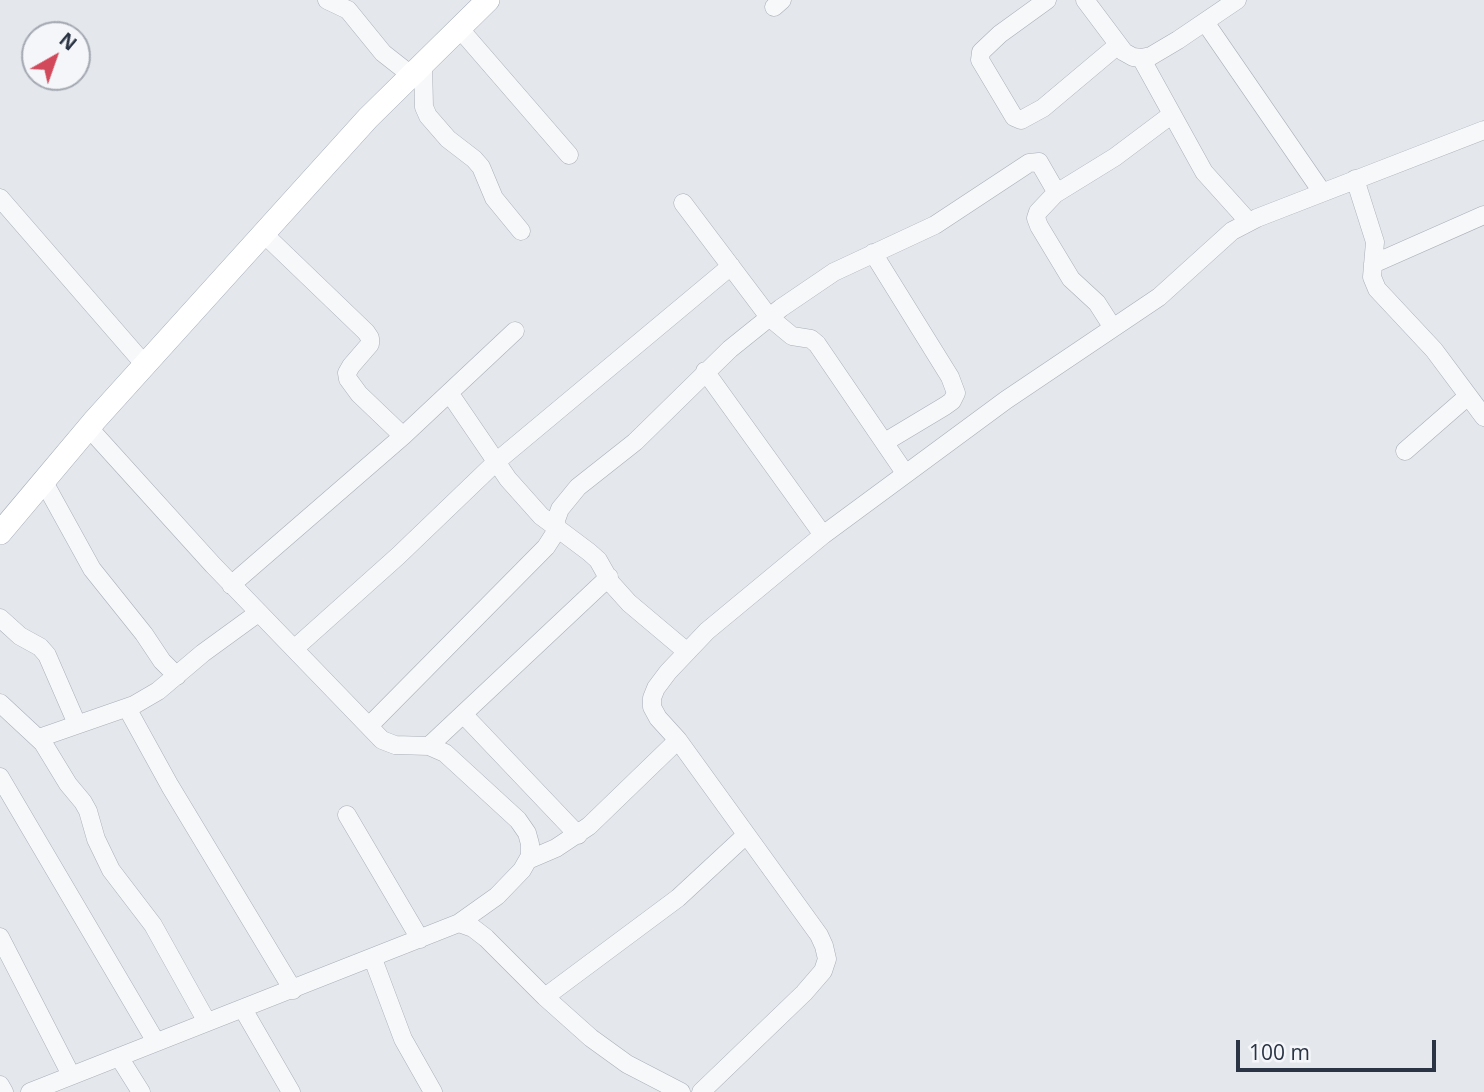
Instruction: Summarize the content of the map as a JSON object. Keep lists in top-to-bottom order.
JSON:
{
  "scale_bar": "100 m",
  "north": "top right"
}
